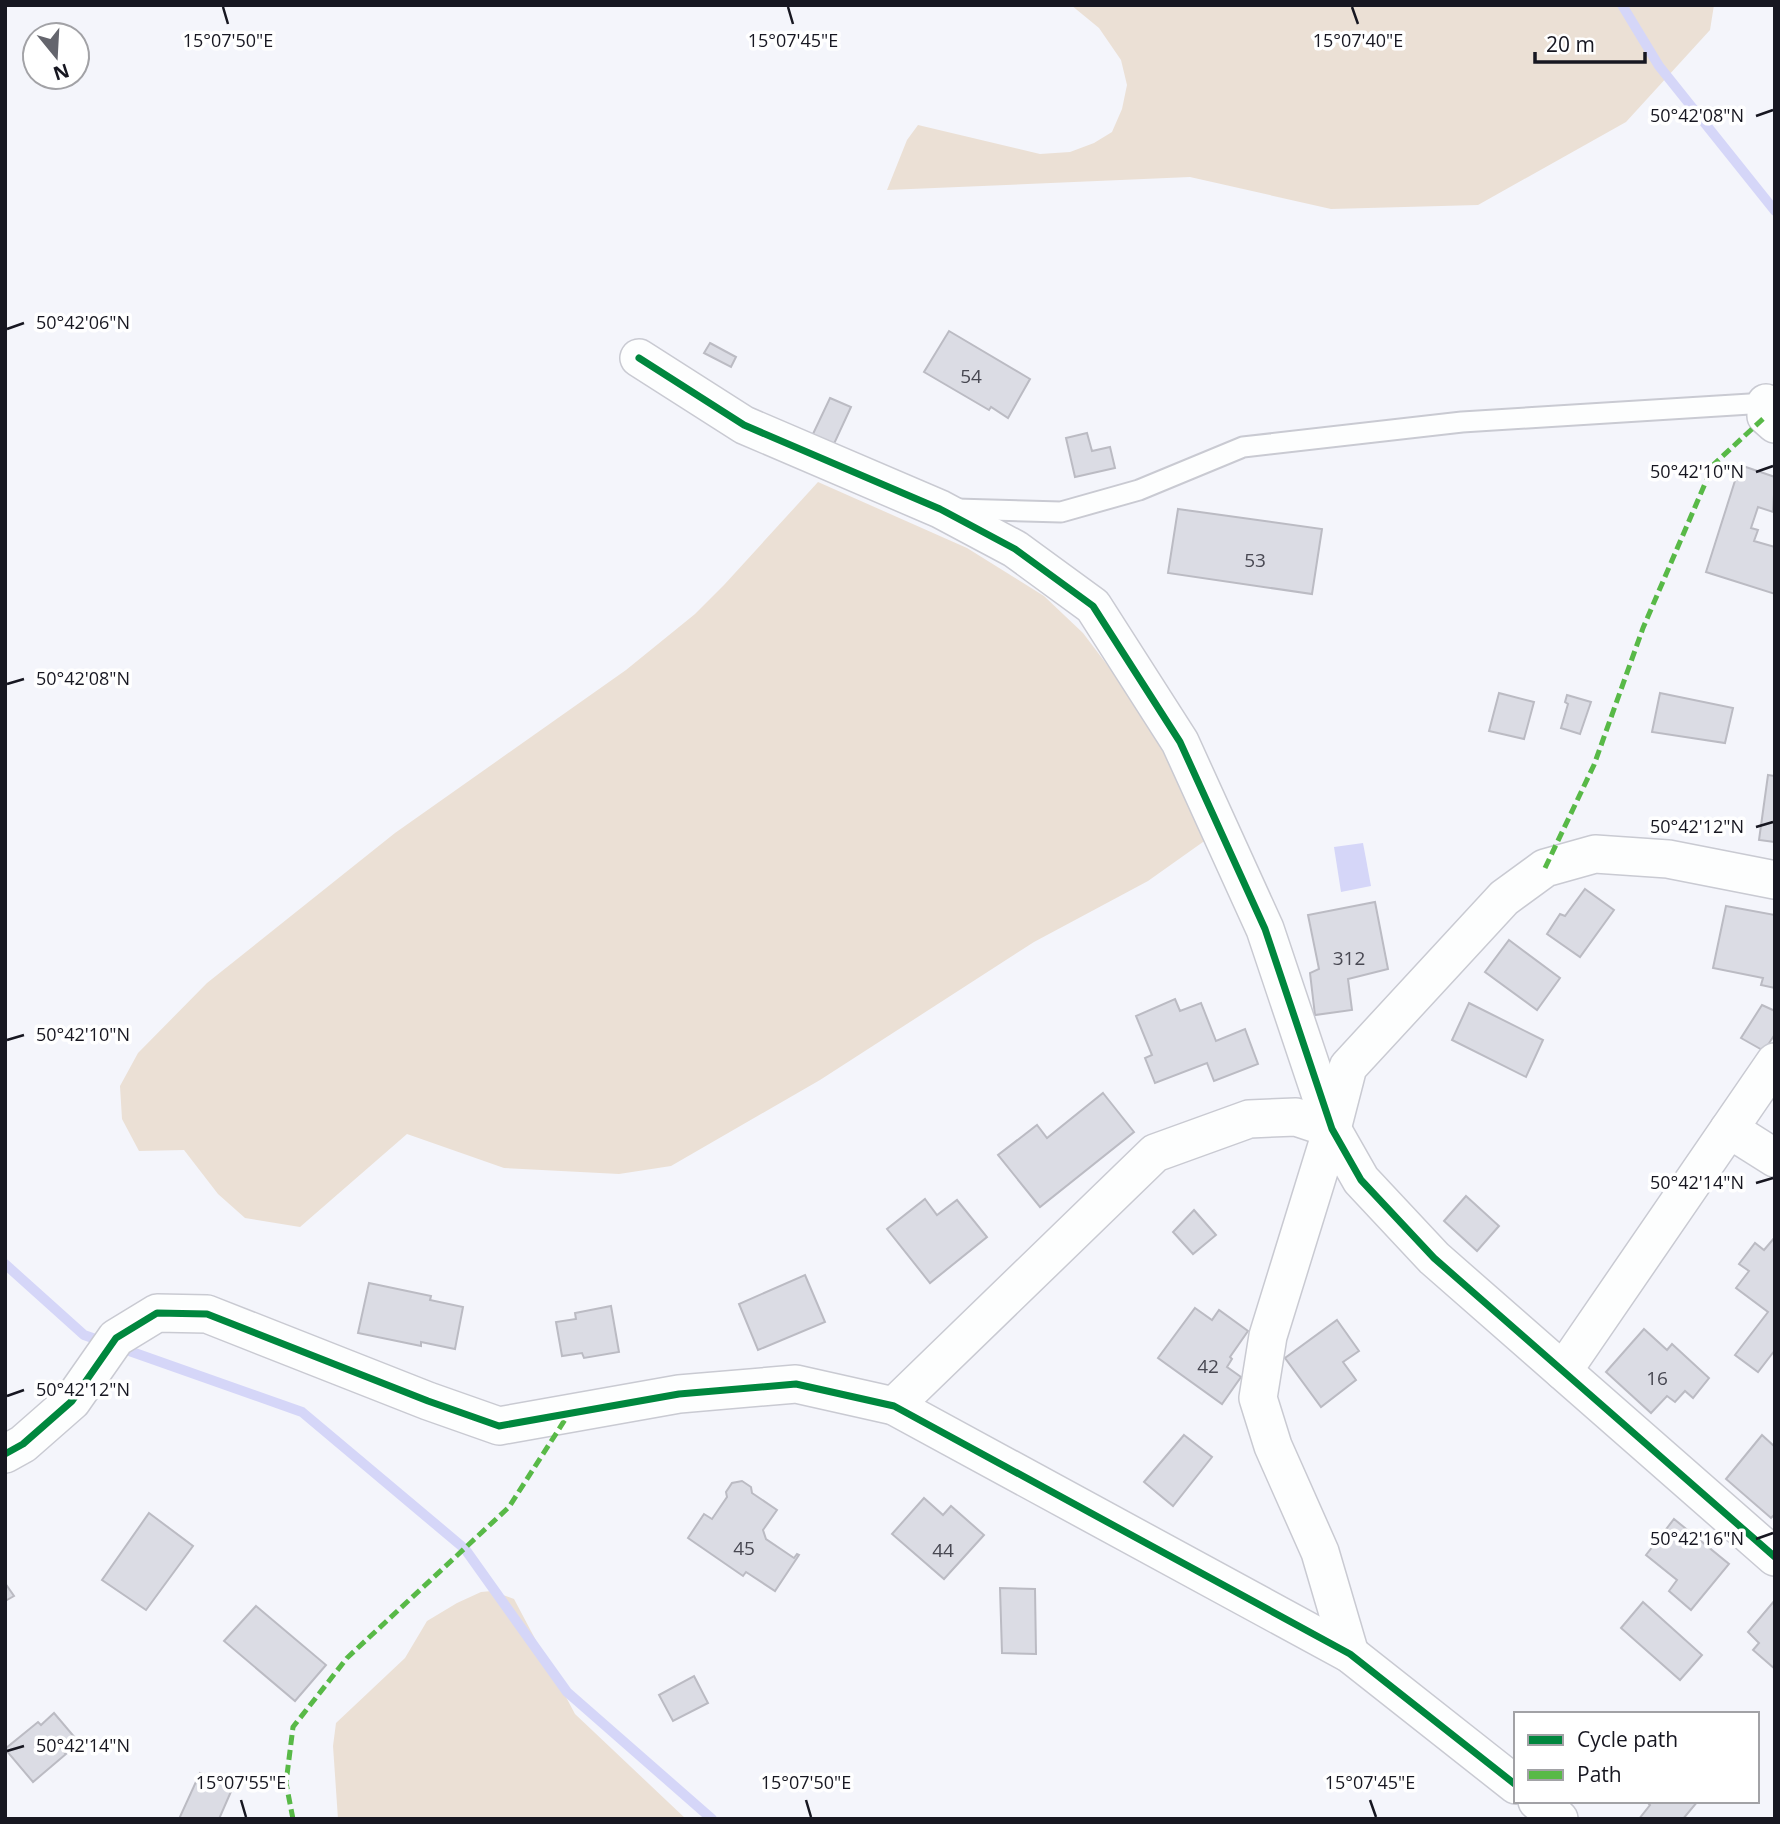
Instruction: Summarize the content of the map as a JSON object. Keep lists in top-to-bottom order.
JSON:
{
  "house_numbers": [
    "54",
    "53",
    "312",
    "42",
    "16",
    "45",
    "44"
  ],
  "legend": ["Cycle path", "Path"],
  "scale_bar": "20 m",
  "north": "bottom",
  "coordinates": [
    "15°07'50\"E",
    "15°07'45\"E",
    "15°07'40\"E",
    "50°42'08\"N",
    "50°42'06\"N",
    "50°42'10\"N",
    "50°42'12\"N",
    "50°42'14\"N",
    "50°42'16\"N",
    "15°07'55\"E"
  ]
}
